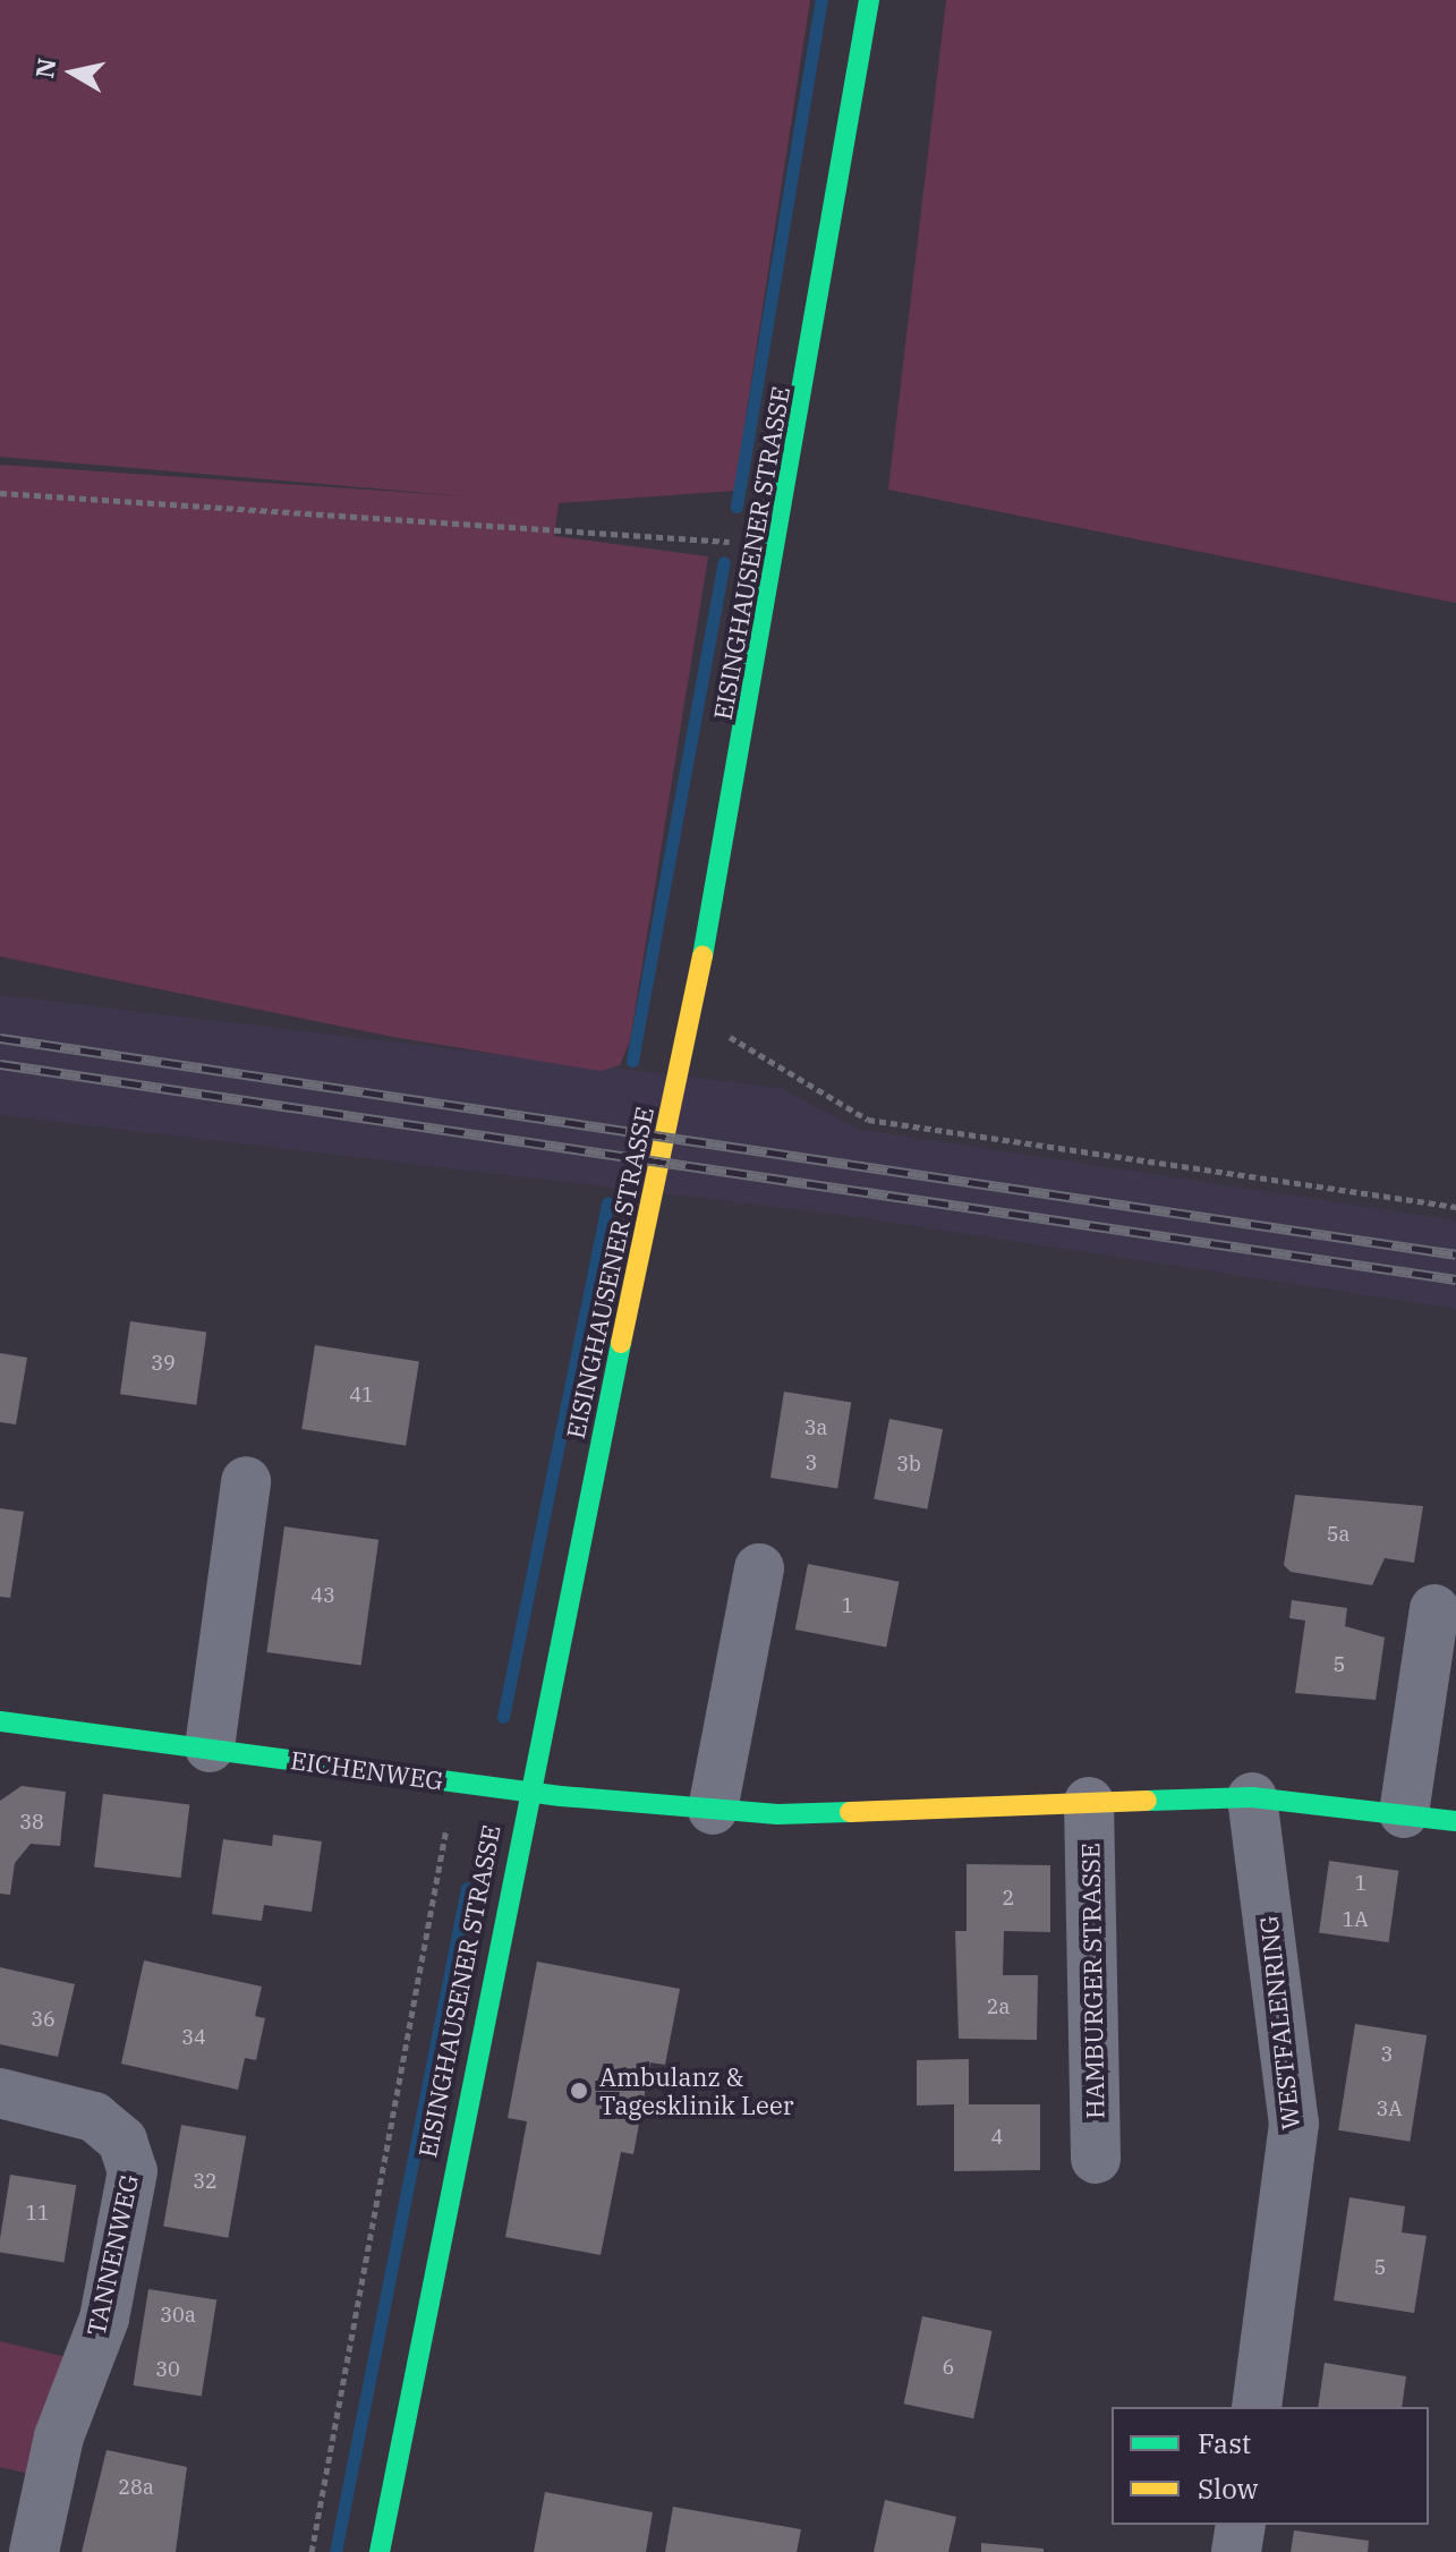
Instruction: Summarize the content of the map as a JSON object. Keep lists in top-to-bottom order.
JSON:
{
  "streets": {
    "street": [
      "EISINGHAUSENER STRASSE",
      "EICHENWEG",
      "HAMBURGER STRASSE",
      "WESTFALENRING",
      "TANNENWEG"
    ]
  },
  "crossings": [
    ["EISINGHAUSENER STRASSE", "EICHENWEG"]
  ],
  "places": ["Ambulanz & Tagesklinik Leer"],
  "house_numbers": [
    "39",
    "41",
    "3a",
    "3",
    "3b",
    "5a",
    "43",
    "1",
    "5",
    "38",
    "1",
    "2",
    "1A",
    "2a",
    "36",
    "34",
    "3",
    "3A",
    "4",
    "32",
    "11",
    "5",
    "30a",
    "6",
    "30",
    "28a"
  ],
  "legend": ["Fast", "Slow"],
  "north": "left"
}
